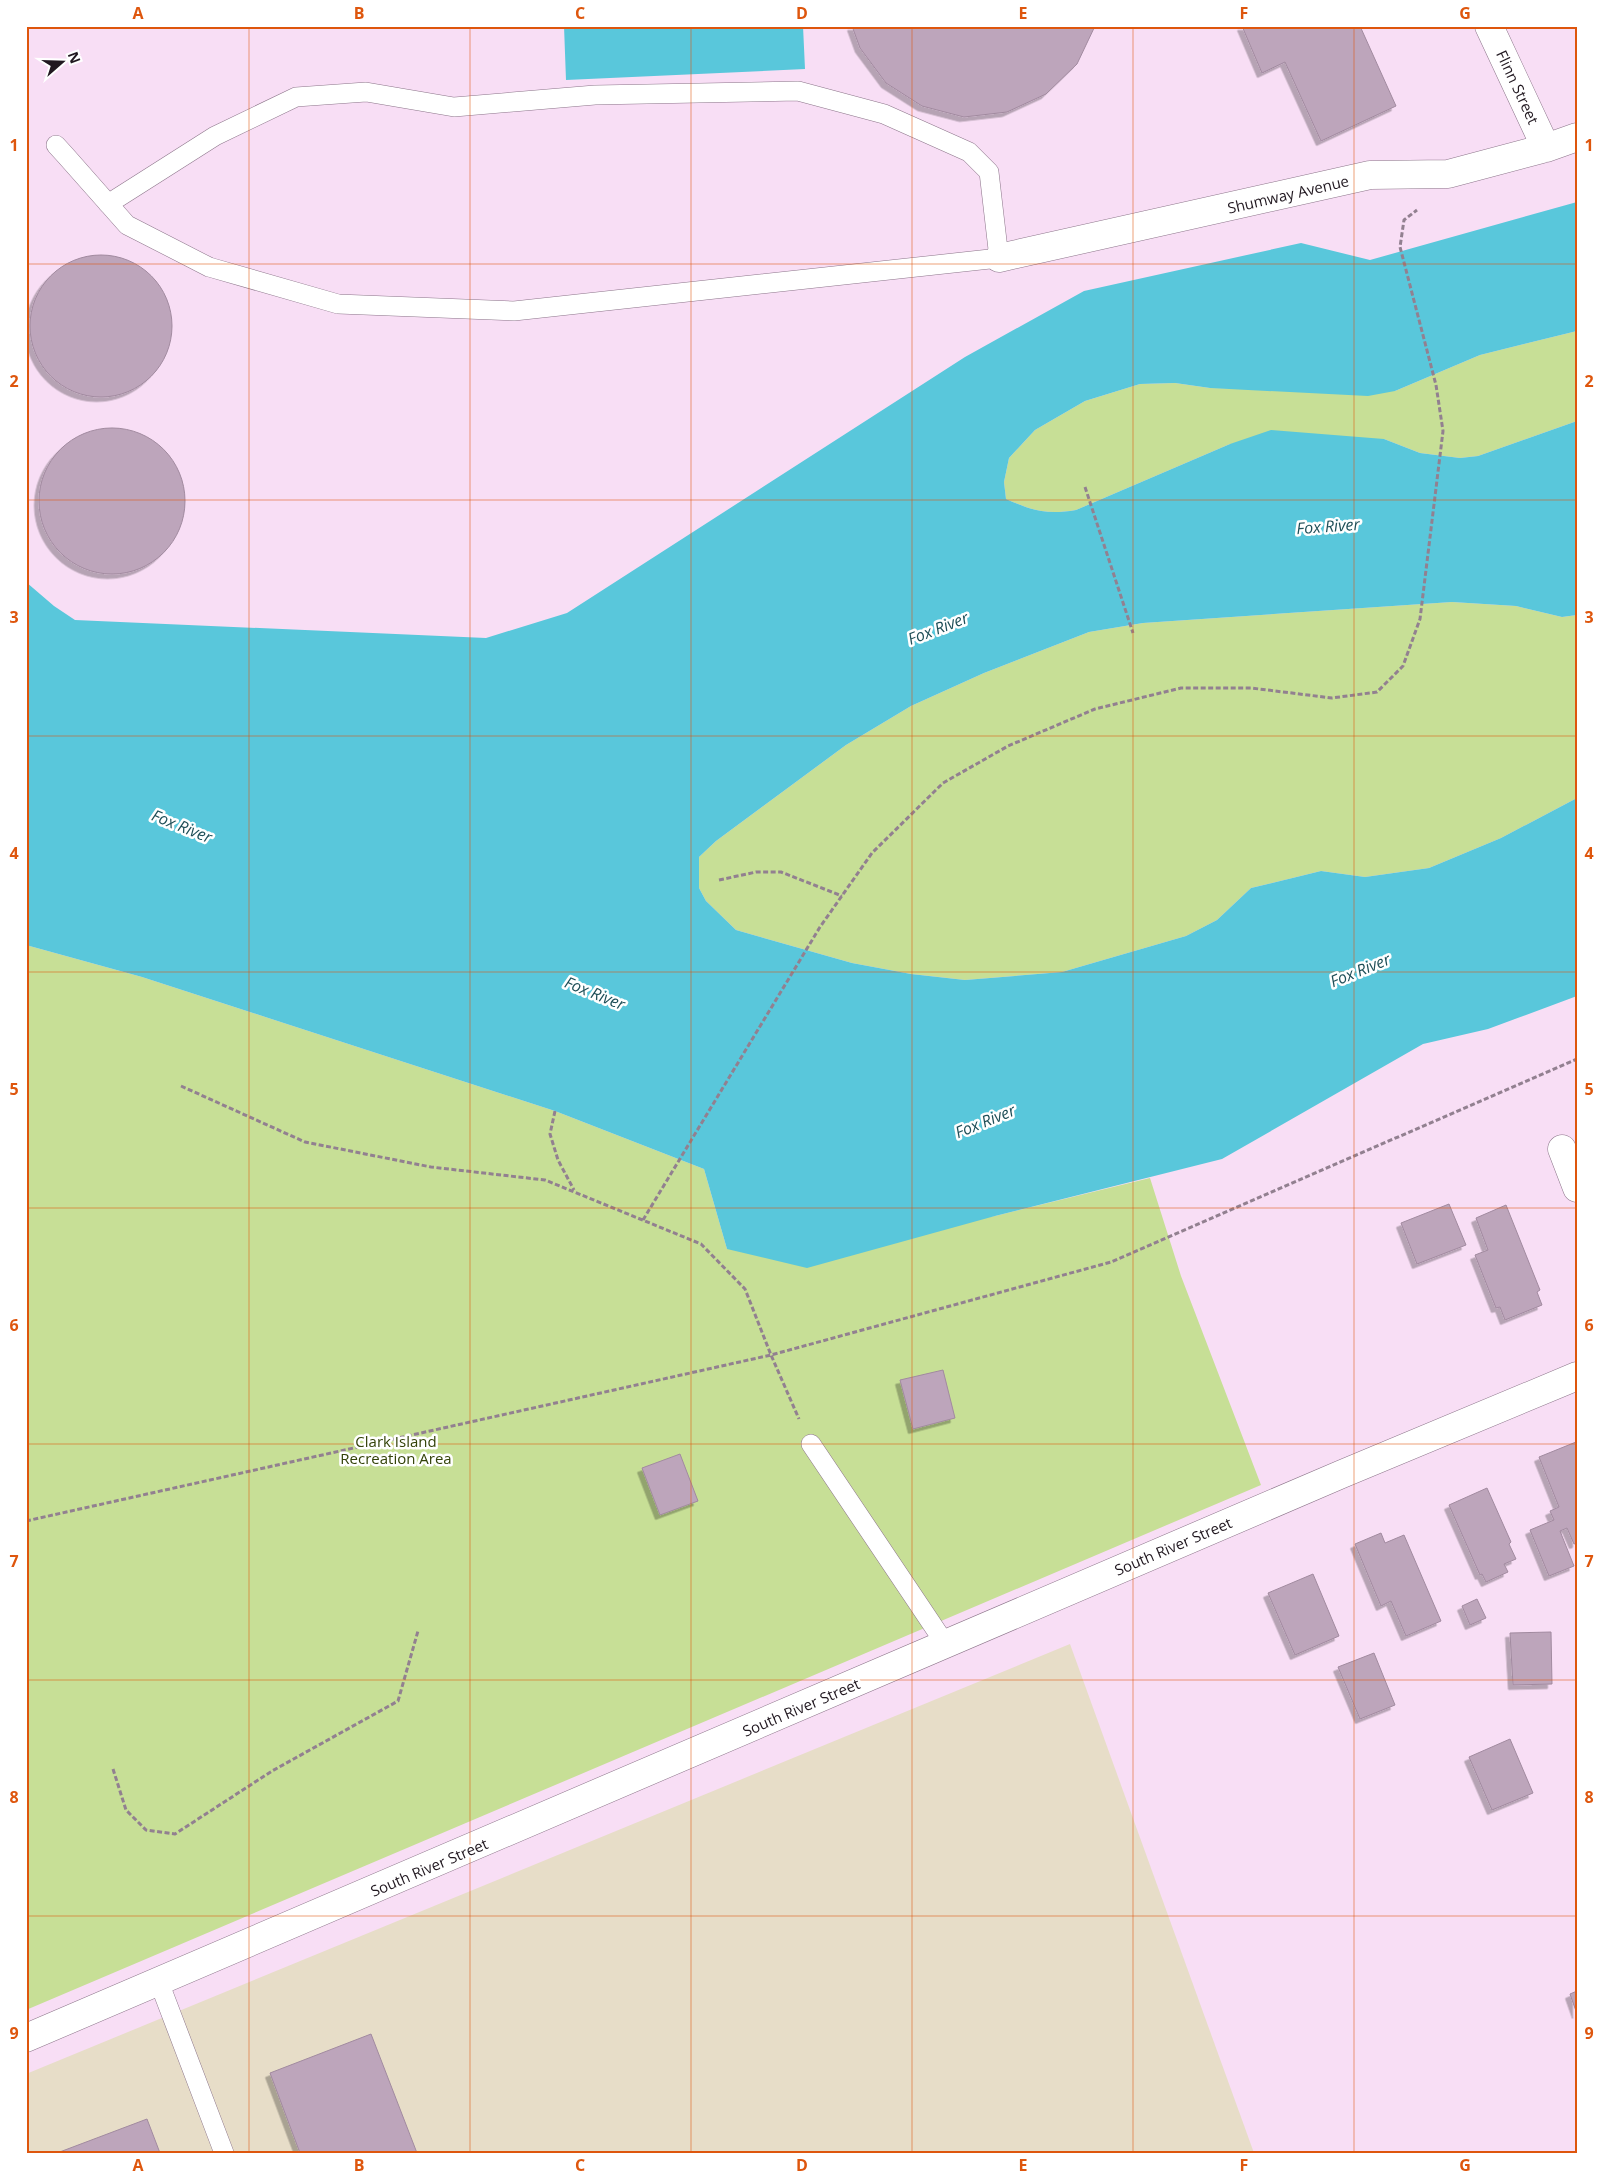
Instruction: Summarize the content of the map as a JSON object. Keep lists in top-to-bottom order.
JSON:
{
  "streets": {
    "main road": ["Flinn Street", "Shumway Avenue", "South River Street"]
  },
  "crossings": [
    ["Flinn Street", "Shumway Avenue"]
  ],
  "water": ["Fox River"],
  "parks": ["Clark Island Recreation Area"],
  "north": "right",
  "grid": {
    "columns": [
      "A",
      "B",
      "C",
      "D",
      "E",
      "F",
      "G"
    ],
    "rows": [
      "1",
      "2",
      "3",
      "4",
      "5",
      "6",
      "7",
      "8",
      "9"
    ]
  }
}
